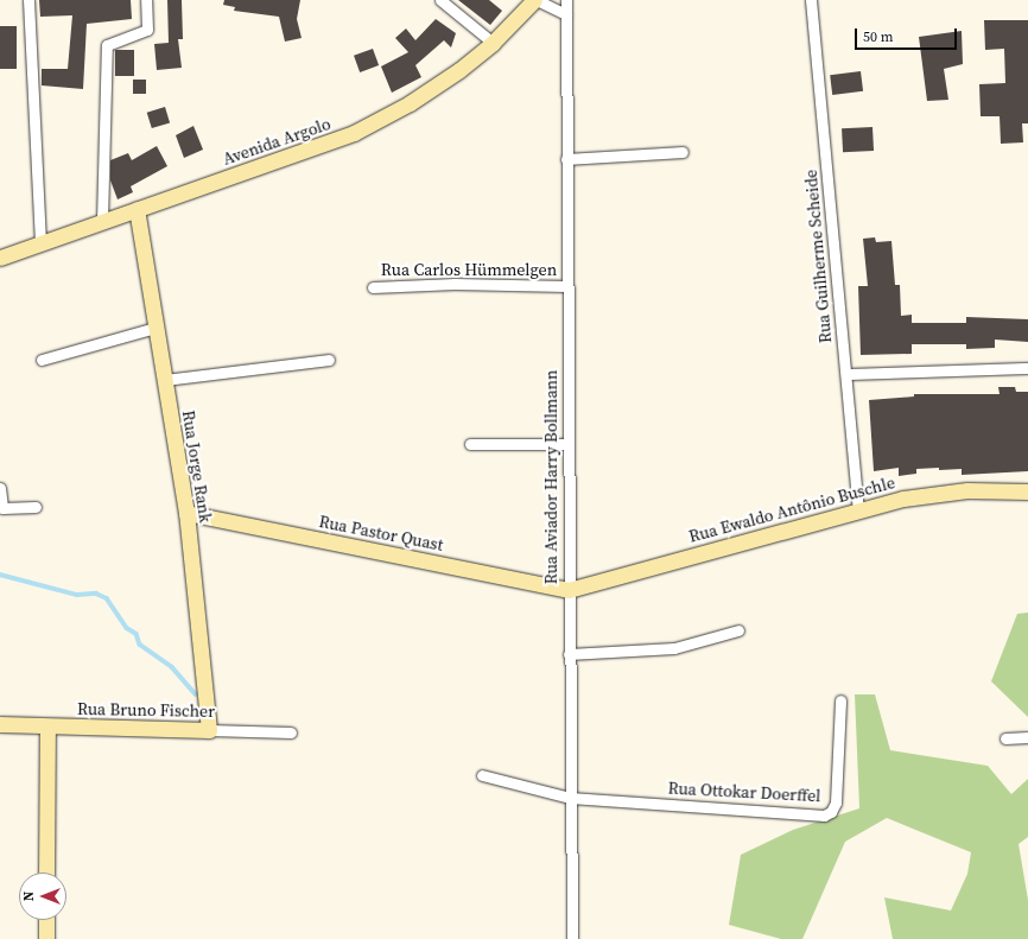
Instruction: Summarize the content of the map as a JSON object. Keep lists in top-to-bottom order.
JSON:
{
  "streets": {
    "street": [
      "Avenida Argolo",
      "Rua Guilherme Scheide",
      "Rua Carlos Hümmelgen",
      "Rua Jorge Rank",
      "Rua Aviador Harry Bollmann",
      "Rua Ewaldo Antônio Buschle",
      "Rua Pastor Quast",
      "Rua Bruno Fischer",
      "Rua Ottokar Doerffel"
    ]
  },
  "crossings": [
    ["Avenida Argolo", "Rua Jorge Rank"],
    ["Rua Guilherme Scheide", "Rua Ewaldo Antônio Buschle"],
    ["Rua Carlos Hümmelgen", "Rua Aviador Harry Bollmann"],
    ["Rua Jorge Rank", "Rua Pastor Quast"],
    ["Rua Jorge Rank", "Rua Bruno Fischer"],
    ["Rua Aviador Harry Bollmann", "Rua Ewaldo Antônio Buschle"],
    ["Rua Aviador Harry Bollmann", "Rua Pastor Quast"],
    ["Rua Aviador Harry Bollmann", "Rua Ottokar Doerffel"],
    ["Rua Ewaldo Antônio Buschle", "Rua Pastor Quast"]
  ],
  "scale_bar": "50 m",
  "north": "left"
}
